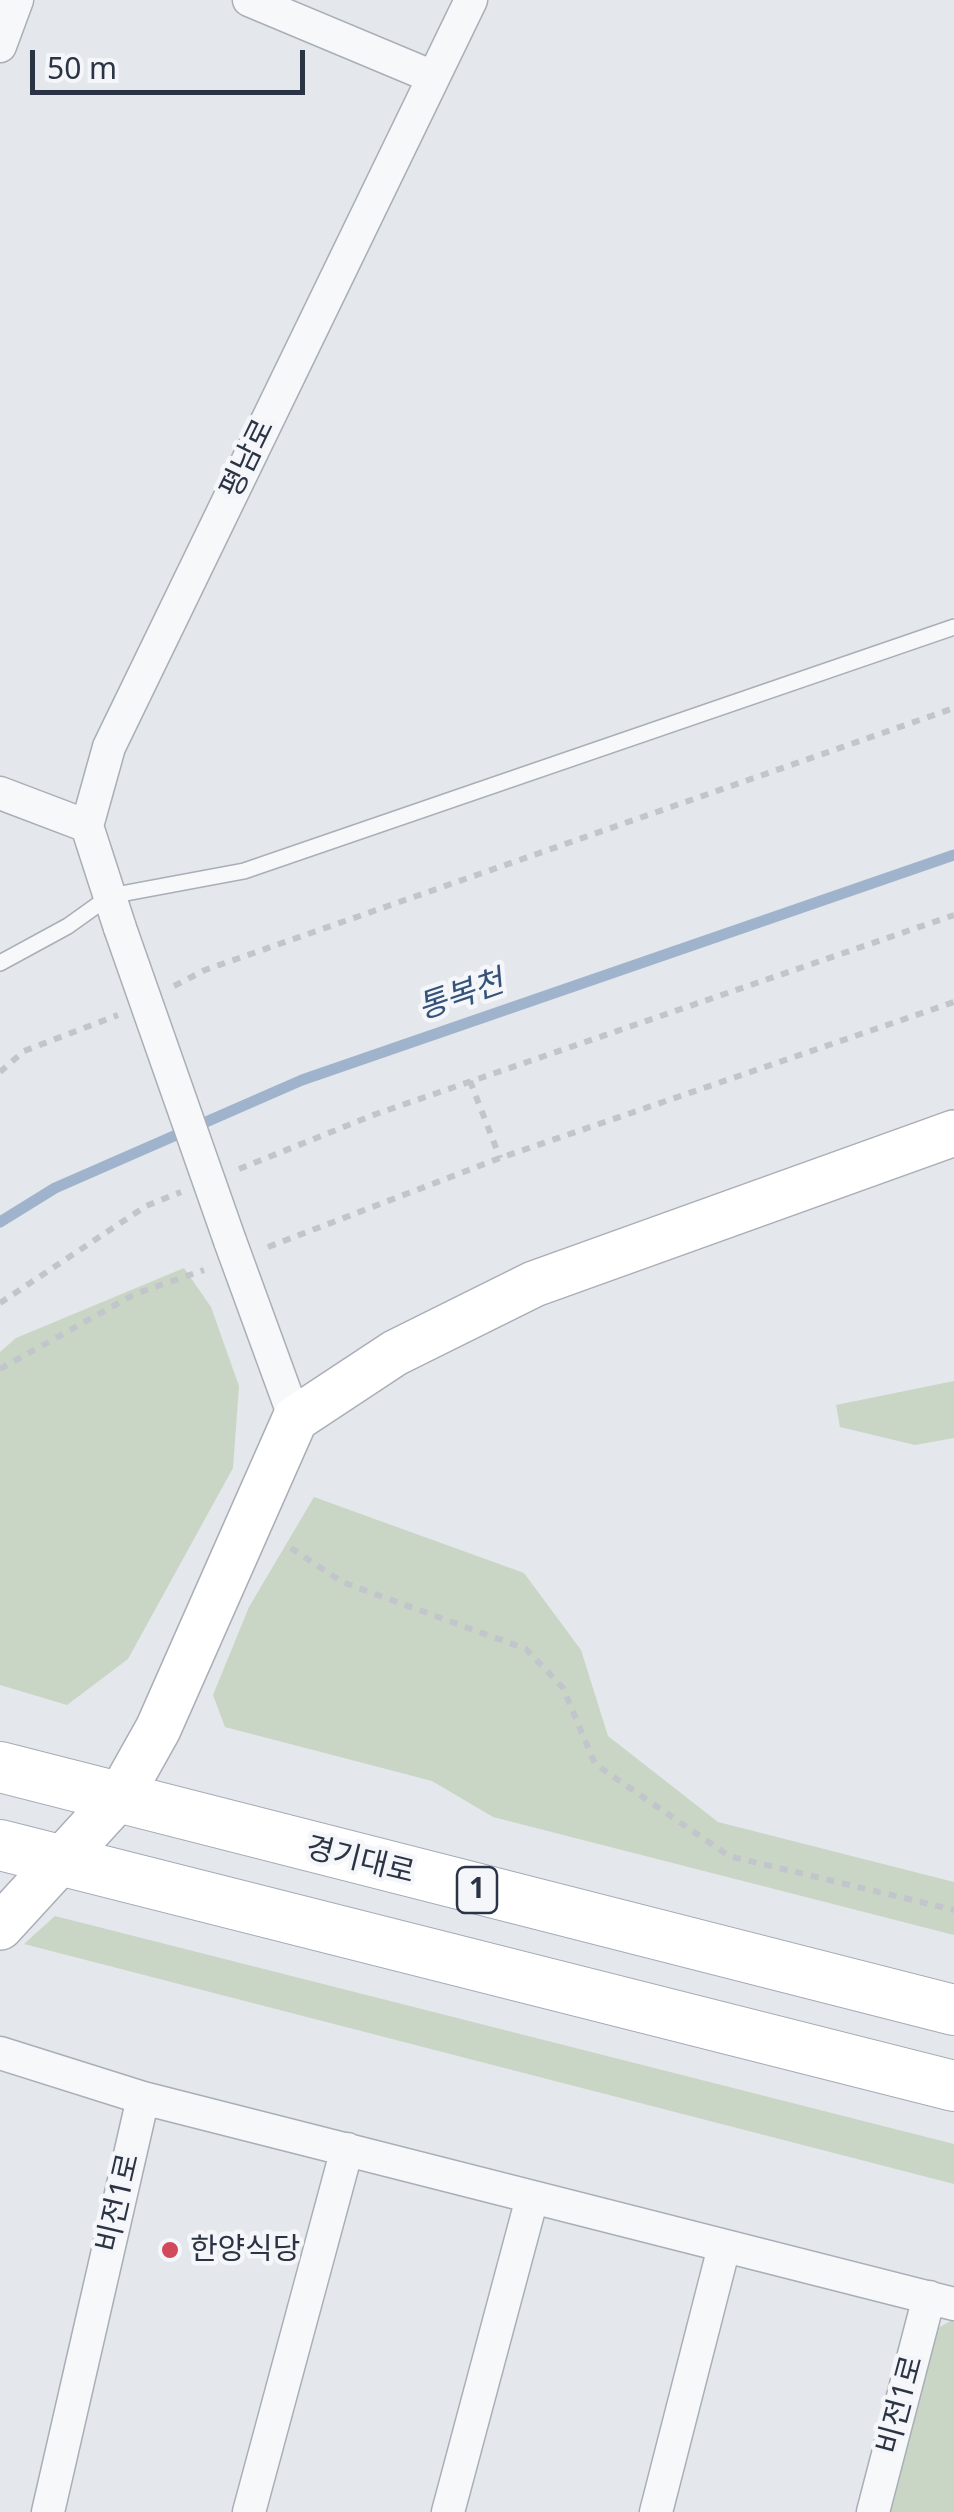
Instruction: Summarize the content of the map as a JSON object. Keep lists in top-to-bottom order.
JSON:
{
  "streets": {
    "main road": ["경기대로", "1"],
    "street": ["평남로", "비전1로"]
  },
  "water": ["통복천"],
  "places": ["한양식당"],
  "scale_bar": "50 m"
}
